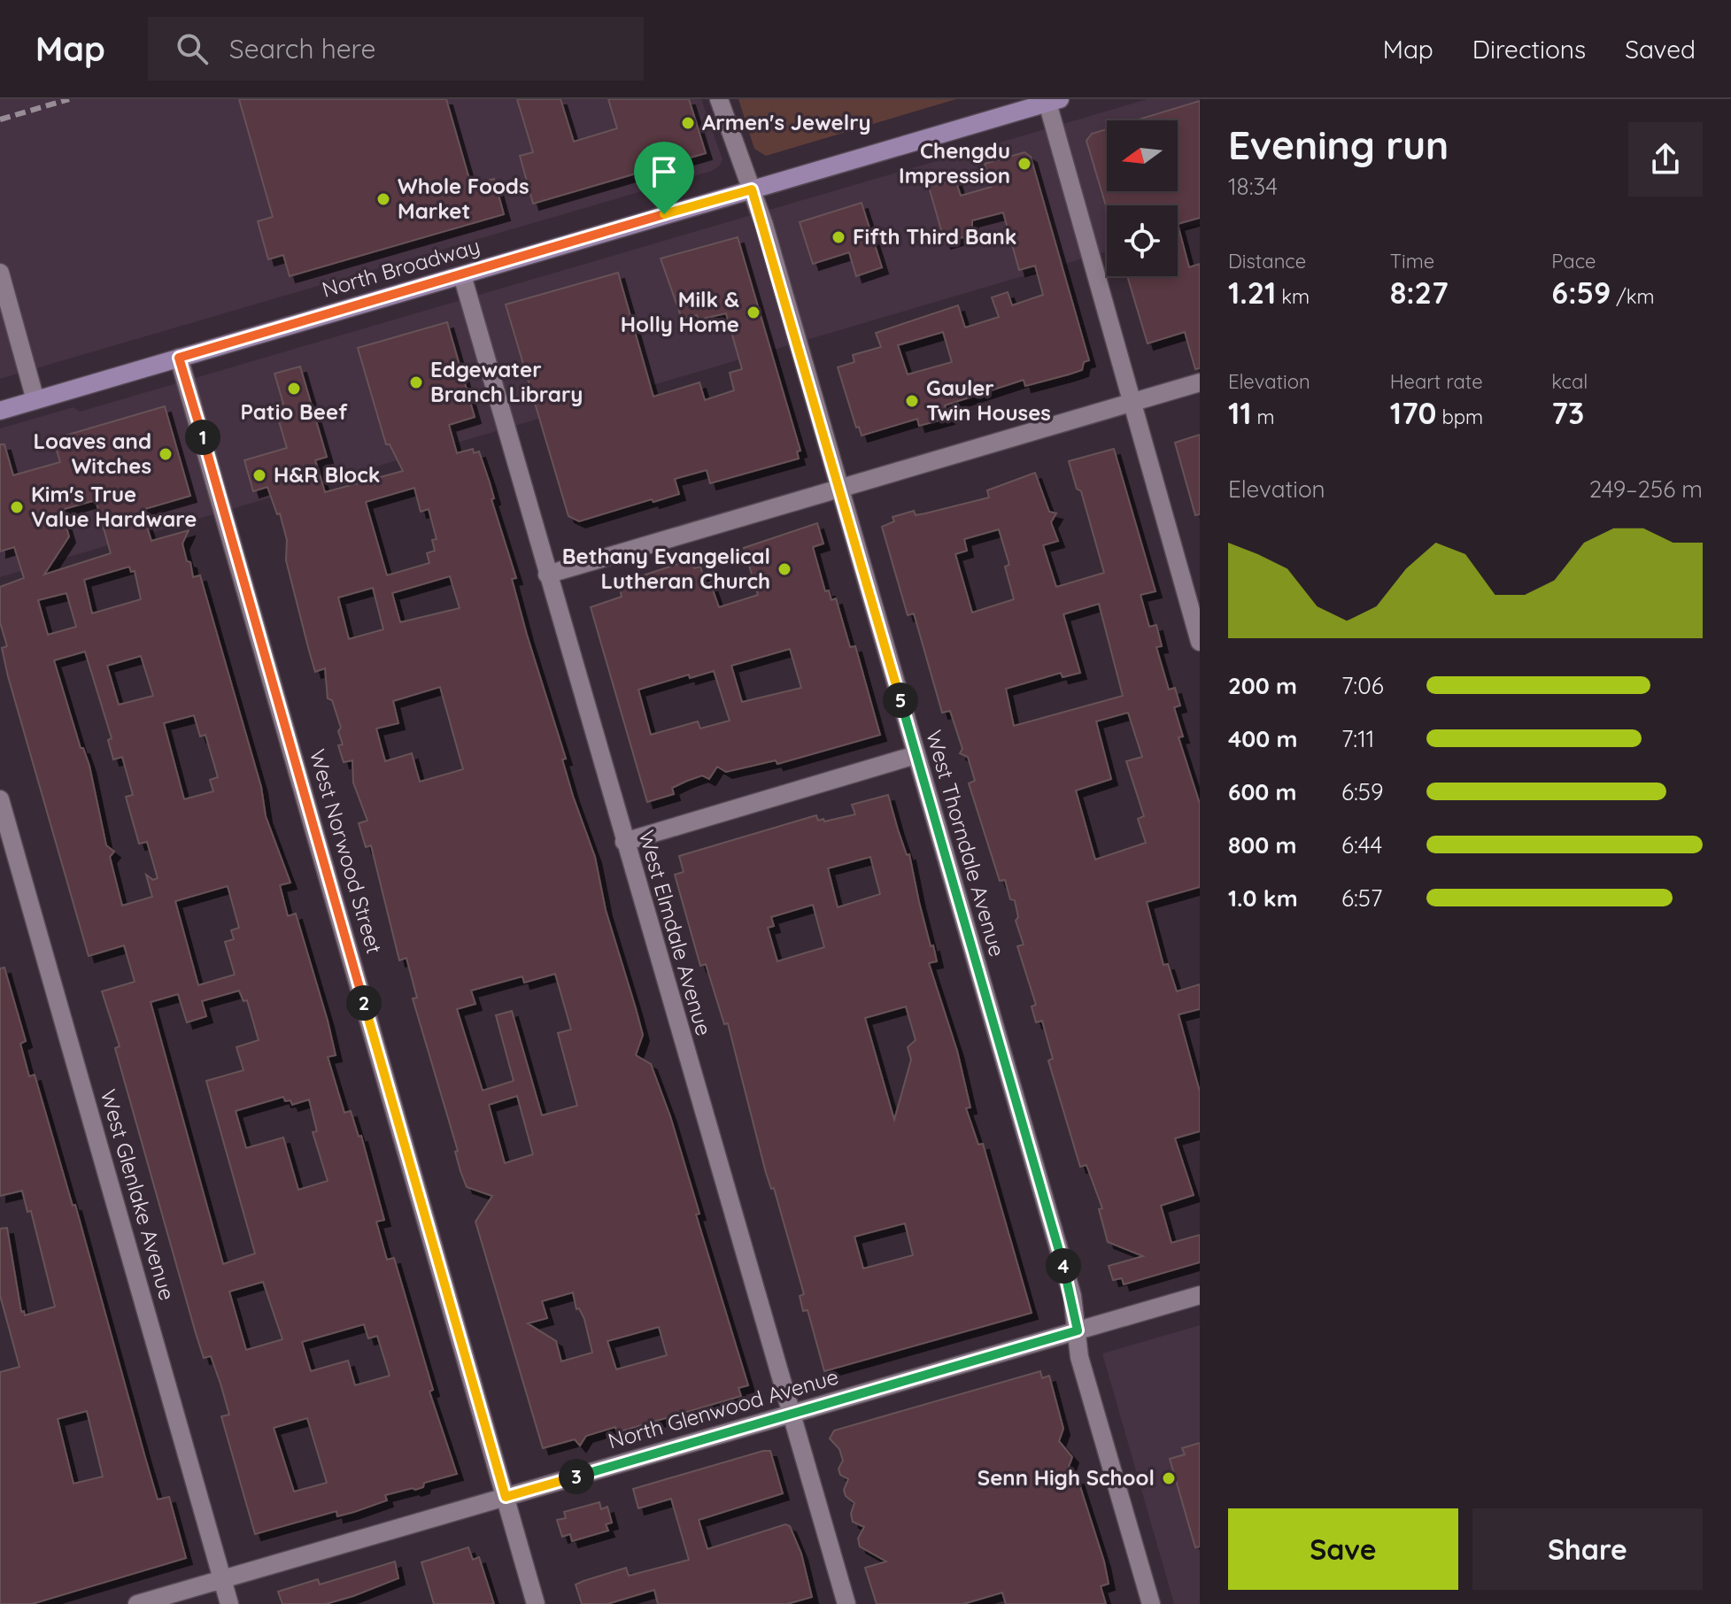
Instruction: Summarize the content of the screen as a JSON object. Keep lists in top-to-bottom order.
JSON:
{
  "streets": {
    "main road": ["North Broadway"],
    "street": [
      "West Thorndale Avenue",
      "West Norwood Street",
      "West Elmdale Avenue",
      "West Glenlake Avenue",
      "North Glenwood Avenue"
    ]
  },
  "crossings": [
    ["North Broadway", "West Thorndale Avenue"],
    ["North Broadway", "West Norwood Street"],
    ["North Broadway", "West Elmdale Avenue"],
    ["West Thorndale Avenue", "North Glenwood Avenue"],
    ["West Norwood Street", "North Glenwood Avenue"],
    ["West Elmdale Avenue", "North Glenwood Avenue"],
    ["West Glenlake Avenue", "North Glenwood Avenue"]
  ],
  "places": [
    "Armen's Jewelry",
    "Chengdu Impression",
    "Whole Foods Market",
    "Fifth Third Bank",
    "Milk & Holly Home",
    "Edgewater Branch Library",
    "Patio Beef",
    "Gauler Twin Houses",
    "Loaves and Witches",
    "H&R Block",
    "Kim's True Value Hardware",
    "Bethany Evangelical Lutheran Church",
    "Senn High School"
  ],
  "north": "left",
  "page": {
    "header": "Map",
    "search": "Search here",
    "nav": ["Map", "Directions", "Saved"],
    "heading": ["Evening run", "18:34"],
    "stats": [
      ["Distance", "1.21 km"],
      ["Time", "8:27"],
      ["Pace", "6:59 /km"],
      ["Elevation", "11 m"],
      ["Heart rate", "170 bpm"],
      ["kcal", "73"]
    ],
    "pins": [
      "1",
      "5",
      "2",
      "4",
      "3"
    ],
    "chart": ["Elevation", "249–256 m"],
    "list": [
      {
        "name": "200 m",
        "note": "7:06"
      },
      {
        "name": "400 m",
        "note": "7:11"
      },
      {
        "name": "600 m",
        "note": "6:59"
      },
      {
        "name": "800 m",
        "note": "6:44"
      },
      {
        "name": "1.0 km",
        "note": "6:57"
      }
    ],
    "buttons": ["Save", "Share"]
  }
}
